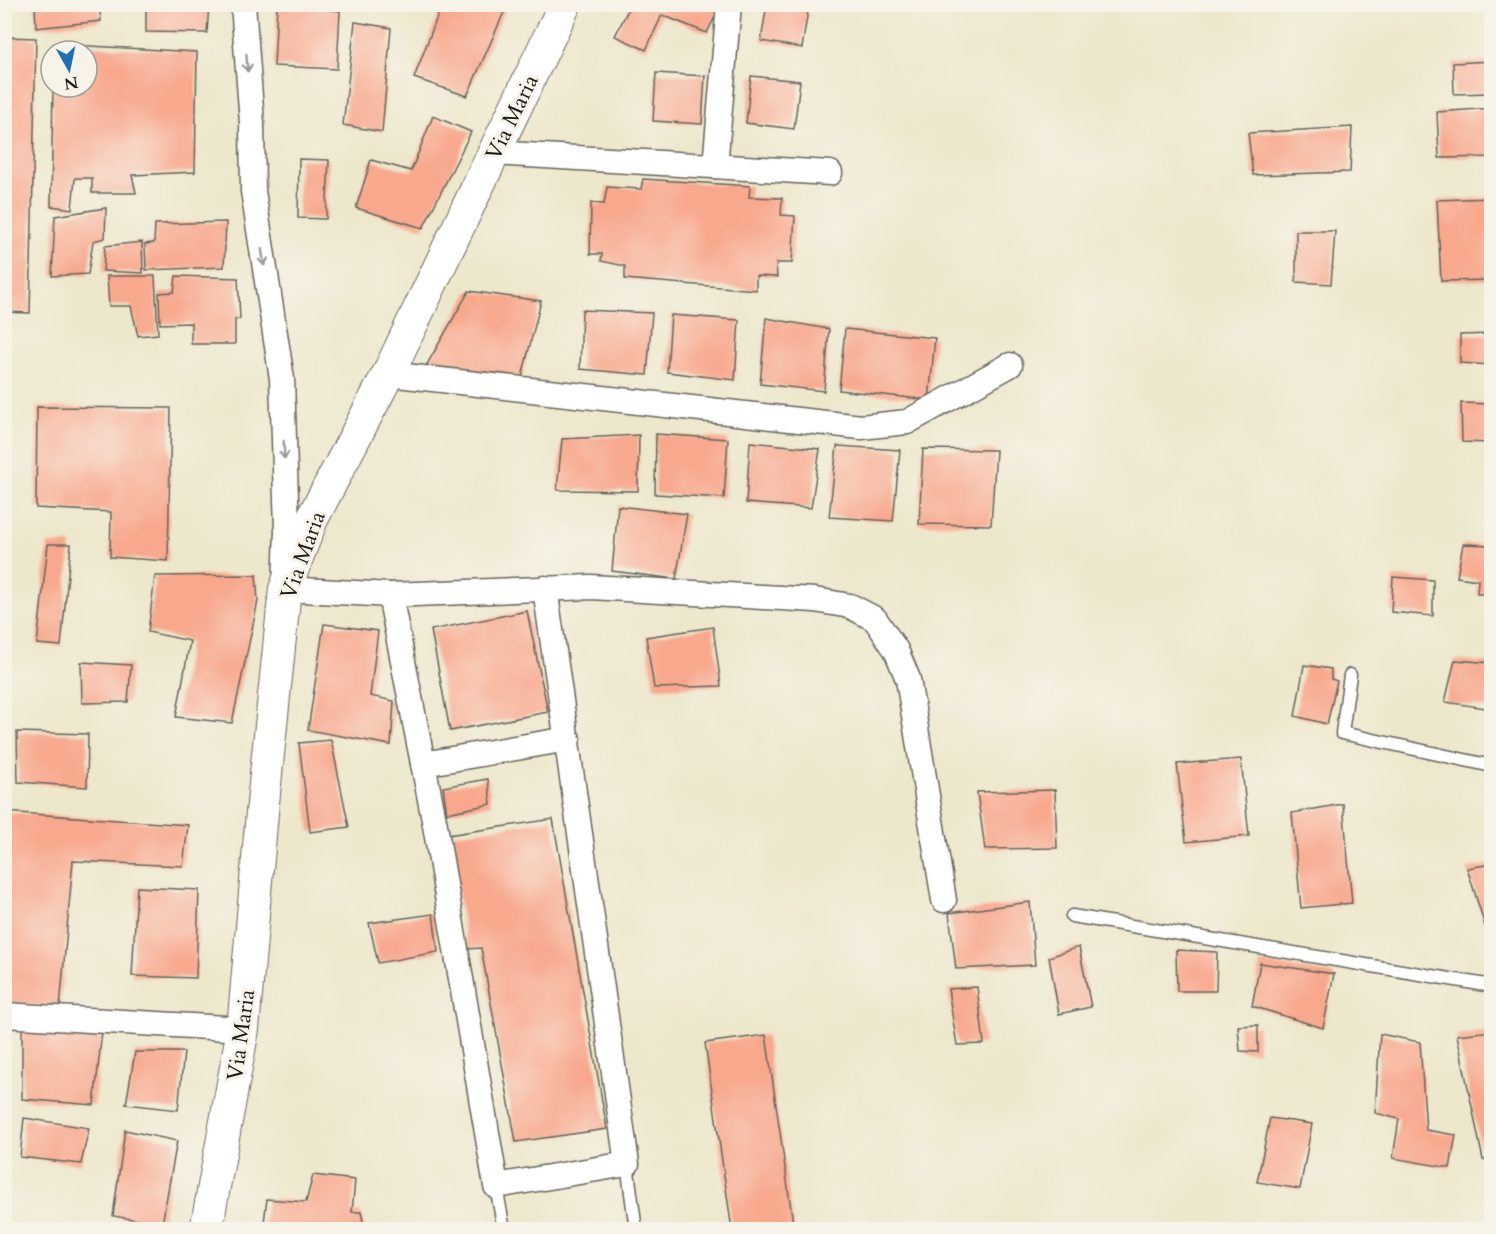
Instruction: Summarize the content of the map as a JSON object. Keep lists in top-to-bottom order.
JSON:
{
  "streets": {
    "street": ["Via Maria"]
  },
  "north": "bottom"
}
